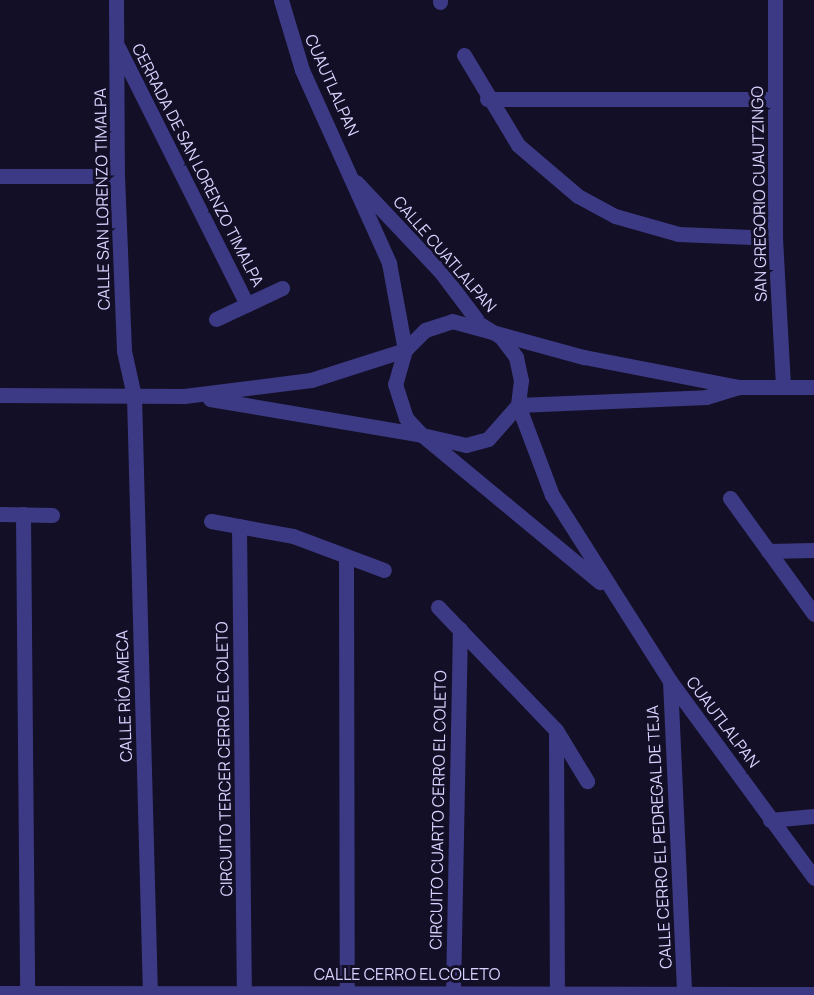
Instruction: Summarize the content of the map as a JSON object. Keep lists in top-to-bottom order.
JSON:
{
  "streets": {
    "street": [
      "CUAUTLALPAN",
      "CERRADA DE SAN LORENZO TIMALPA",
      "SAN GREGORIO CUAUTZINGO",
      "CALLE SAN LORENZO TIMALPA",
      "CALLE CUATLALPAN",
      "CALLE RÍO AMECA",
      "CIRCUITO TERCER CERRO EL COLETO",
      "CIRCUITO CUARTO CERRO EL COLETO",
      "CALLE CERRO EL PEDREGAL DE TEJA",
      "CALLE CERRO EL COLETO"
    ]
  },
  "crossings": [
    ["CUAUTLALPAN", "CALLE CUATLALPAN"],
    ["CUAUTLALPAN", "CALLE CERRO EL PEDREGAL DE TEJA"],
    ["CERRADA DE SAN LORENZO TIMALPA", "CALLE SAN LORENZO TIMALPA"],
    ["CALLE SAN LORENZO TIMALPA", "CALLE RÍO AMECA"],
    ["CALLE RÍO AMECA", "CALLE CERRO EL COLETO"],
    ["CIRCUITO TERCER CERRO EL COLETO", "CALLE CERRO EL COLETO"],
    ["CIRCUITO CUARTO CERRO EL COLETO", "CALLE CERRO EL COLETO"],
    ["CALLE CERRO EL PEDREGAL DE TEJA", "CALLE CERRO EL COLETO"]
  ]
}
